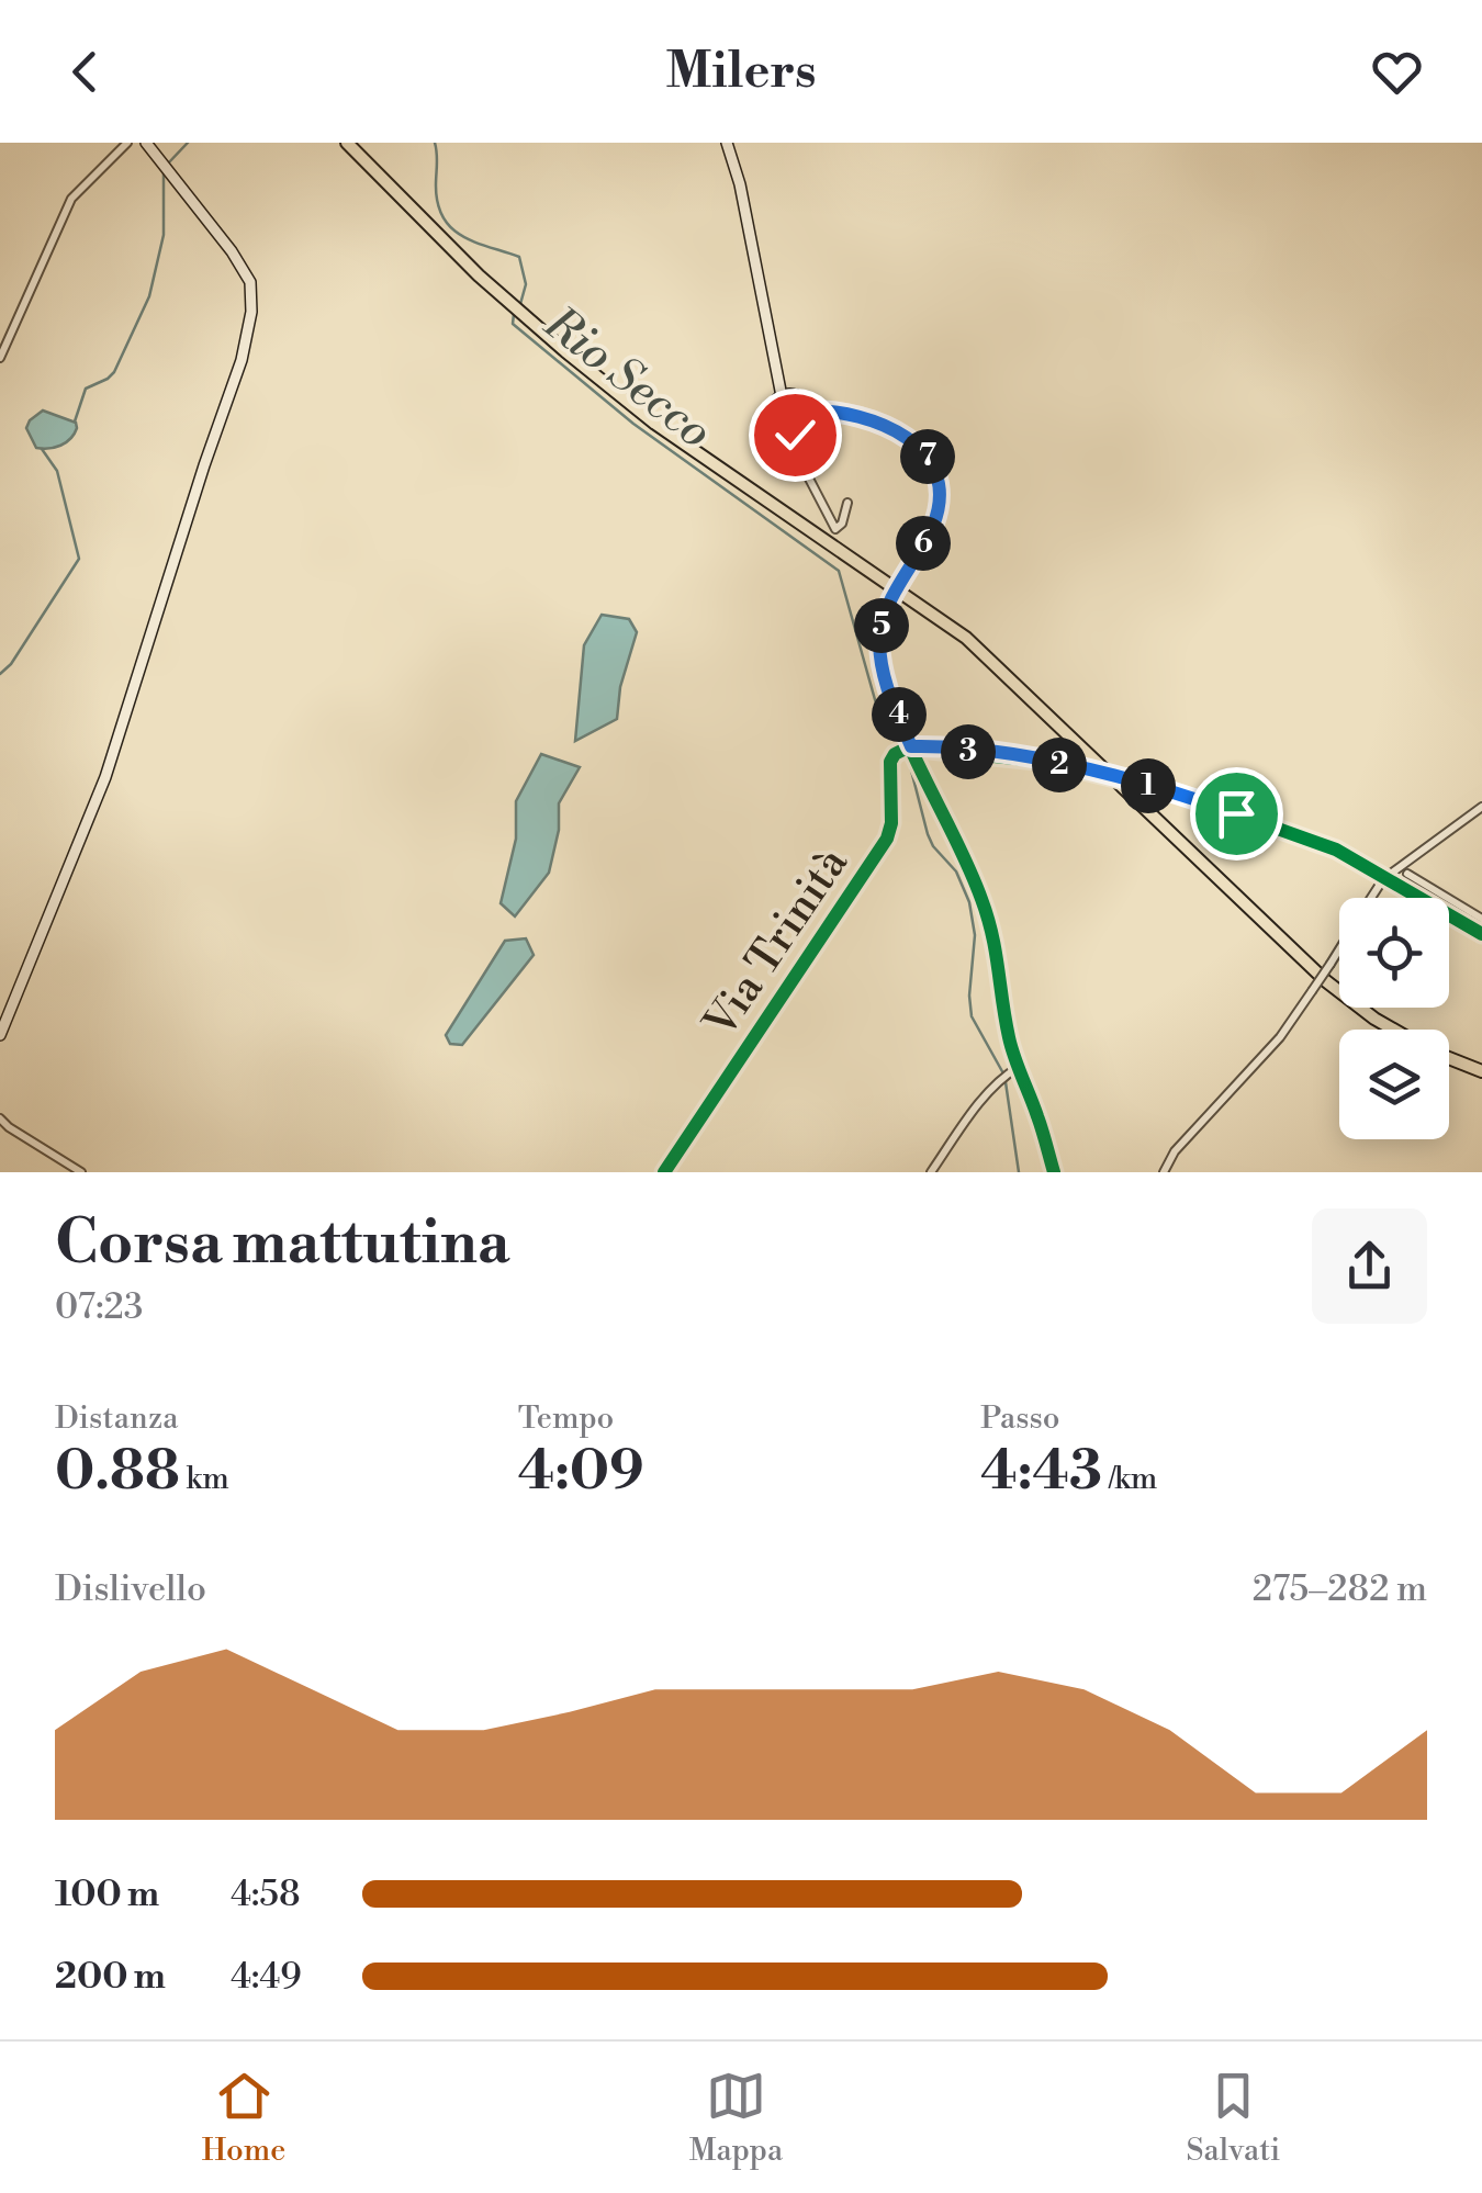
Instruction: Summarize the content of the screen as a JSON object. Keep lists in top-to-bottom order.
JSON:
{
  "streets": {
    "street": ["Via Trinità"]
  },
  "water": ["Rio Secco"],
  "page": {
    "header": "Milers",
    "pins": [
      "7",
      "6",
      "5",
      "4",
      "3",
      "2",
      "1"
    ],
    "heading": ["Corsa mattutina", "07:23"],
    "stats": [
      ["Distanza", "0.88 km"],
      ["Tempo", "4:09"],
      ["Passo", "4:43 /km"]
    ],
    "chart": ["Dislivello", "275–282 m"],
    "list": [
      {
        "name": "100 m",
        "note": "4:58"
      },
      {
        "name": "200 m",
        "note": "4:49"
      }
    ],
    "tabs": ["Home", "Mappa", "Salvati"]
  }
}
